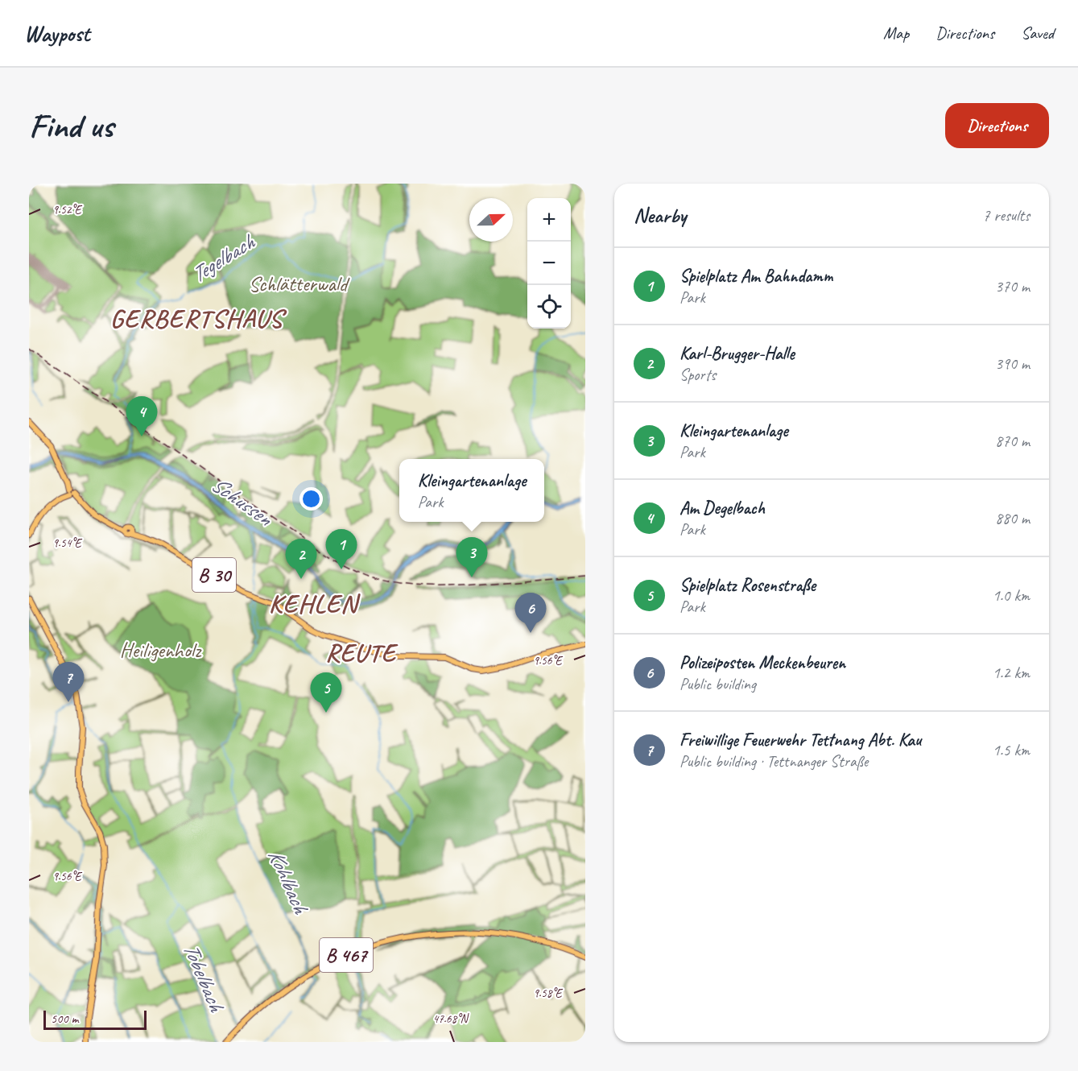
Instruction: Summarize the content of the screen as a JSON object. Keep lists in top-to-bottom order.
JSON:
{
  "streets": {
    "main road": ["B 30", "B 467"]
  },
  "districts": ["GERBERTSHAUS", "KEHLEN", "REUTE"],
  "water": [
    "Tegelbach",
    "Schussen",
    "Kohlbach",
    "Tobelbach"
  ],
  "parks": ["Schlätterwald", "Heiligenholz"],
  "scale_bar": "500 m",
  "north": "right",
  "page": {
    "header": "Waypost",
    "nav": ["Map", "Directions", "Saved"],
    "buttons": "Directions",
    "title": "Find us",
    "heading": ["Nearby", "7 results"],
    "map_buttons": ["+", "−"],
    "list": [
      {
        "mark": "1",
        "name": "Spielplatz Am Bahndamm",
        "note": "Park",
        "value": "370 m"
      },
      {
        "mark": "2",
        "name": "Karl-Brugger-Halle",
        "note": "Sports",
        "value": "390 m"
      },
      {
        "mark": "3",
        "name": "Kleingartenanlage",
        "note": "Park",
        "value": "870 m"
      },
      {
        "mark": "4",
        "name": "Am Degelbach",
        "note": "Park",
        "value": "880 m"
      },
      {
        "mark": "5",
        "name": "Spielplatz Rosenstraße",
        "note": "Park",
        "value": "1.0 km"
      },
      {
        "mark": "6",
        "name": "Polizeiposten Meckenbeuren",
        "note": "Public building",
        "value": "1.2 km"
      },
      {
        "mark": "7",
        "name": "Freiwillige Feuerwehr Tettnang Abt. Kau",
        "note": "Public building · Tettnanger Straße",
        "value": "1.5 km"
      }
    ],
    "pins": [
      "4",
      "1",
      "3",
      "2",
      "6",
      "7",
      "5"
    ],
    "popup": ["Kleingartenanlage", "Park"],
    "scale": "500 m"
  },
  "coordinates": [
    "9.52°E",
    "9.54°E",
    "9.56°E",
    "9.58°E",
    "47.68°N"
  ]
}
